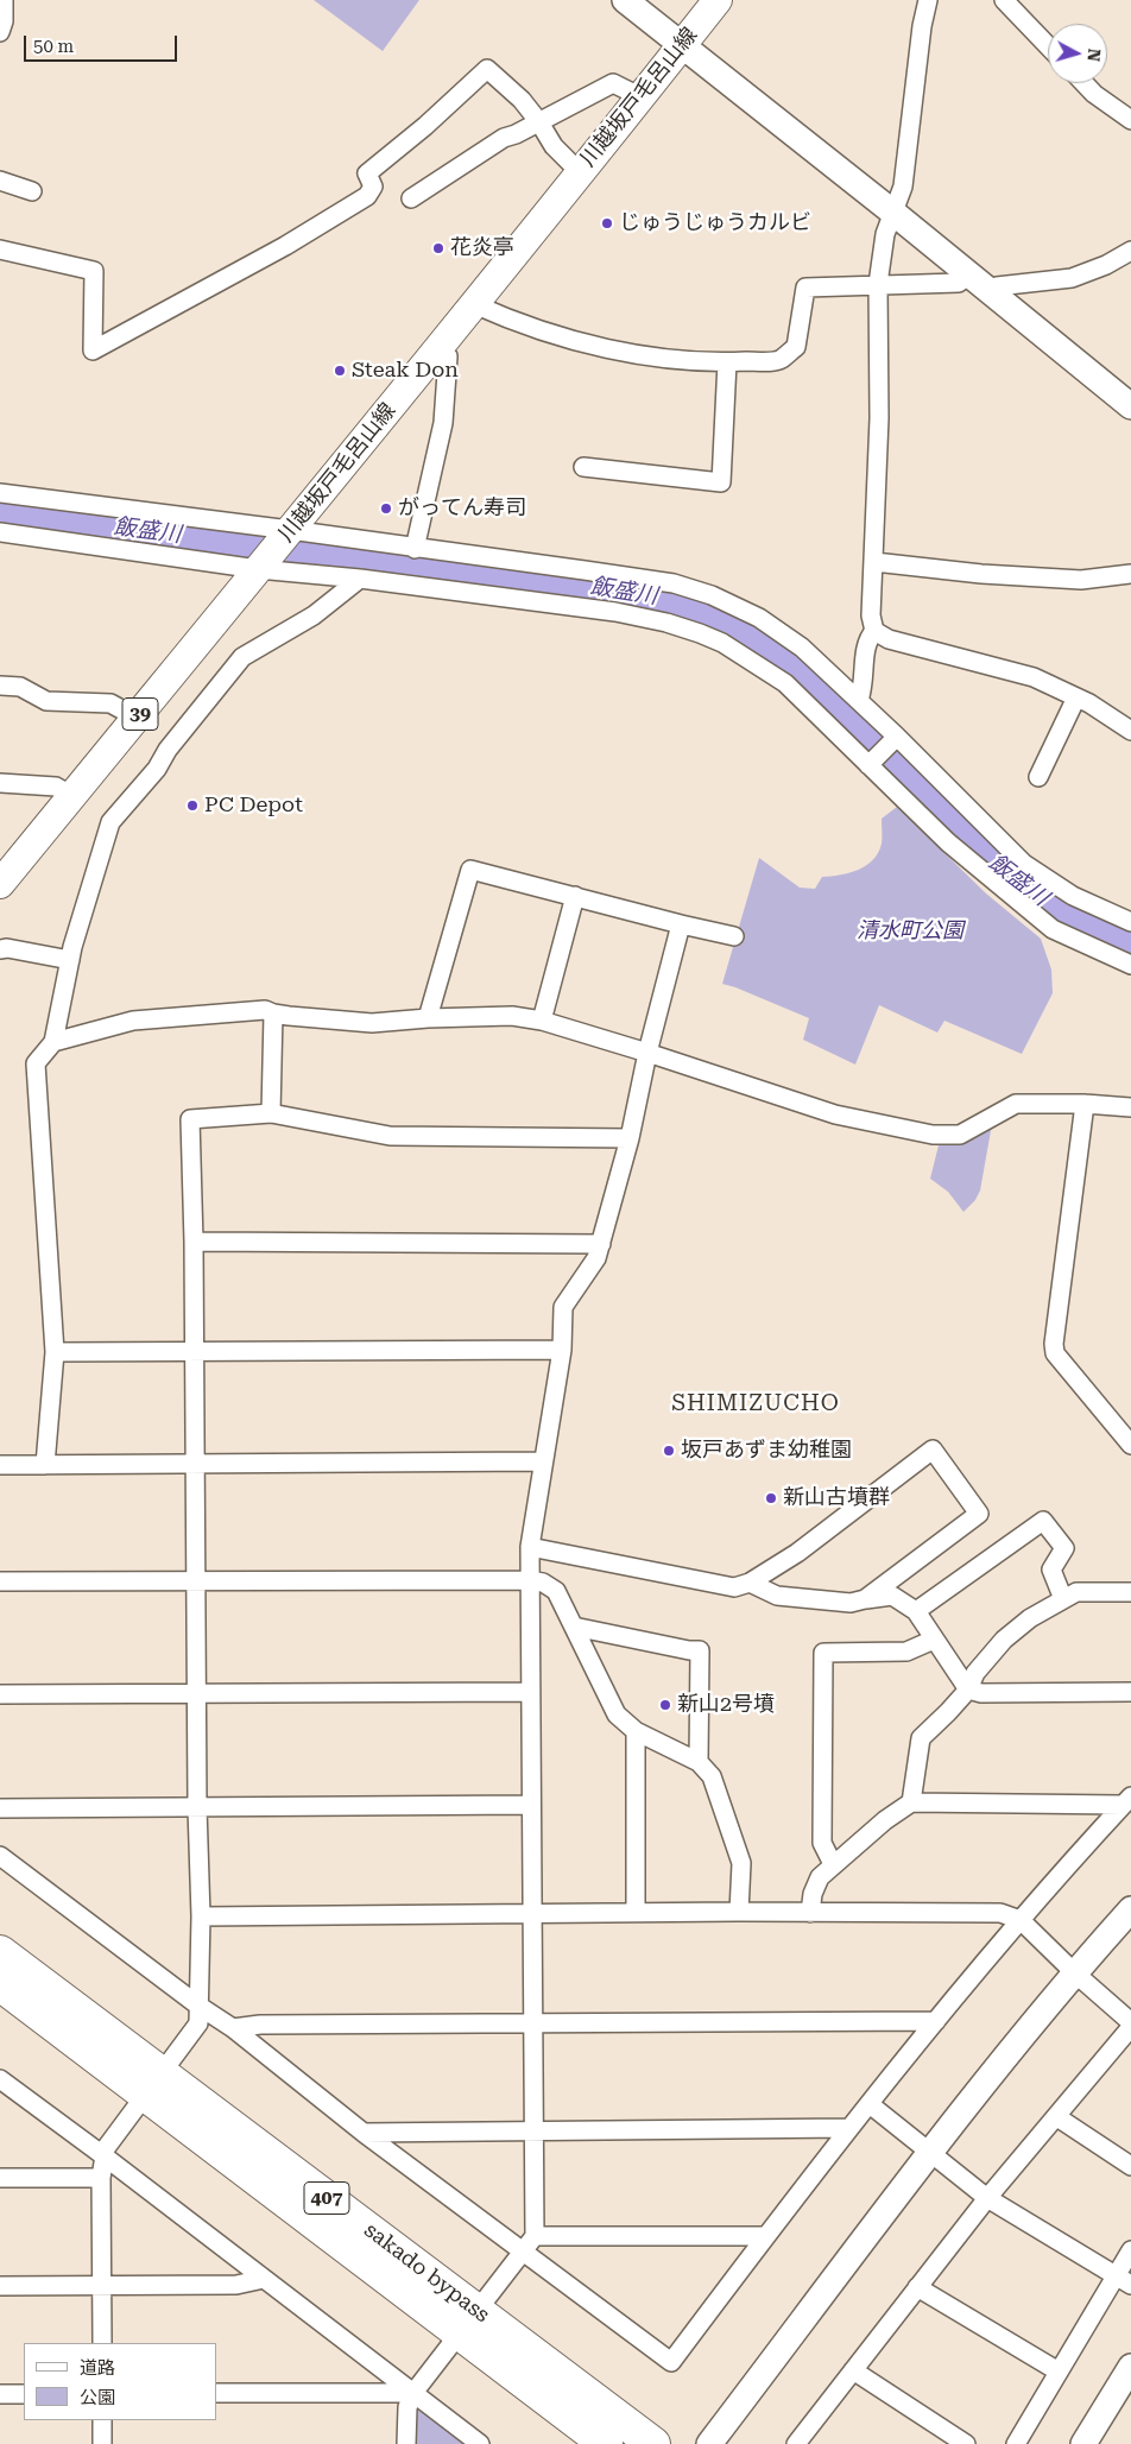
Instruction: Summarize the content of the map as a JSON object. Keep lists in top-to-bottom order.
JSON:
{
  "streets": {
    "highway": ["407", "sakado bypass"],
    "main road": ["川越坂戸毛呂山線", "39"]
  },
  "districts": ["SHIMIZUCHO"],
  "water": ["飯盛川"],
  "parks": ["清水町公園"],
  "places": [
    "じゅうじゅうカルビ",
    "花炎亭",
    "Steak Don",
    "がってん寿司",
    "PC Depot",
    "坂戸あずま幼稚園",
    "新山古墳群",
    "新山2号墳"
  ],
  "legend": ["道路", "公園"],
  "scale_bar": "50 m",
  "north": "right"
}
